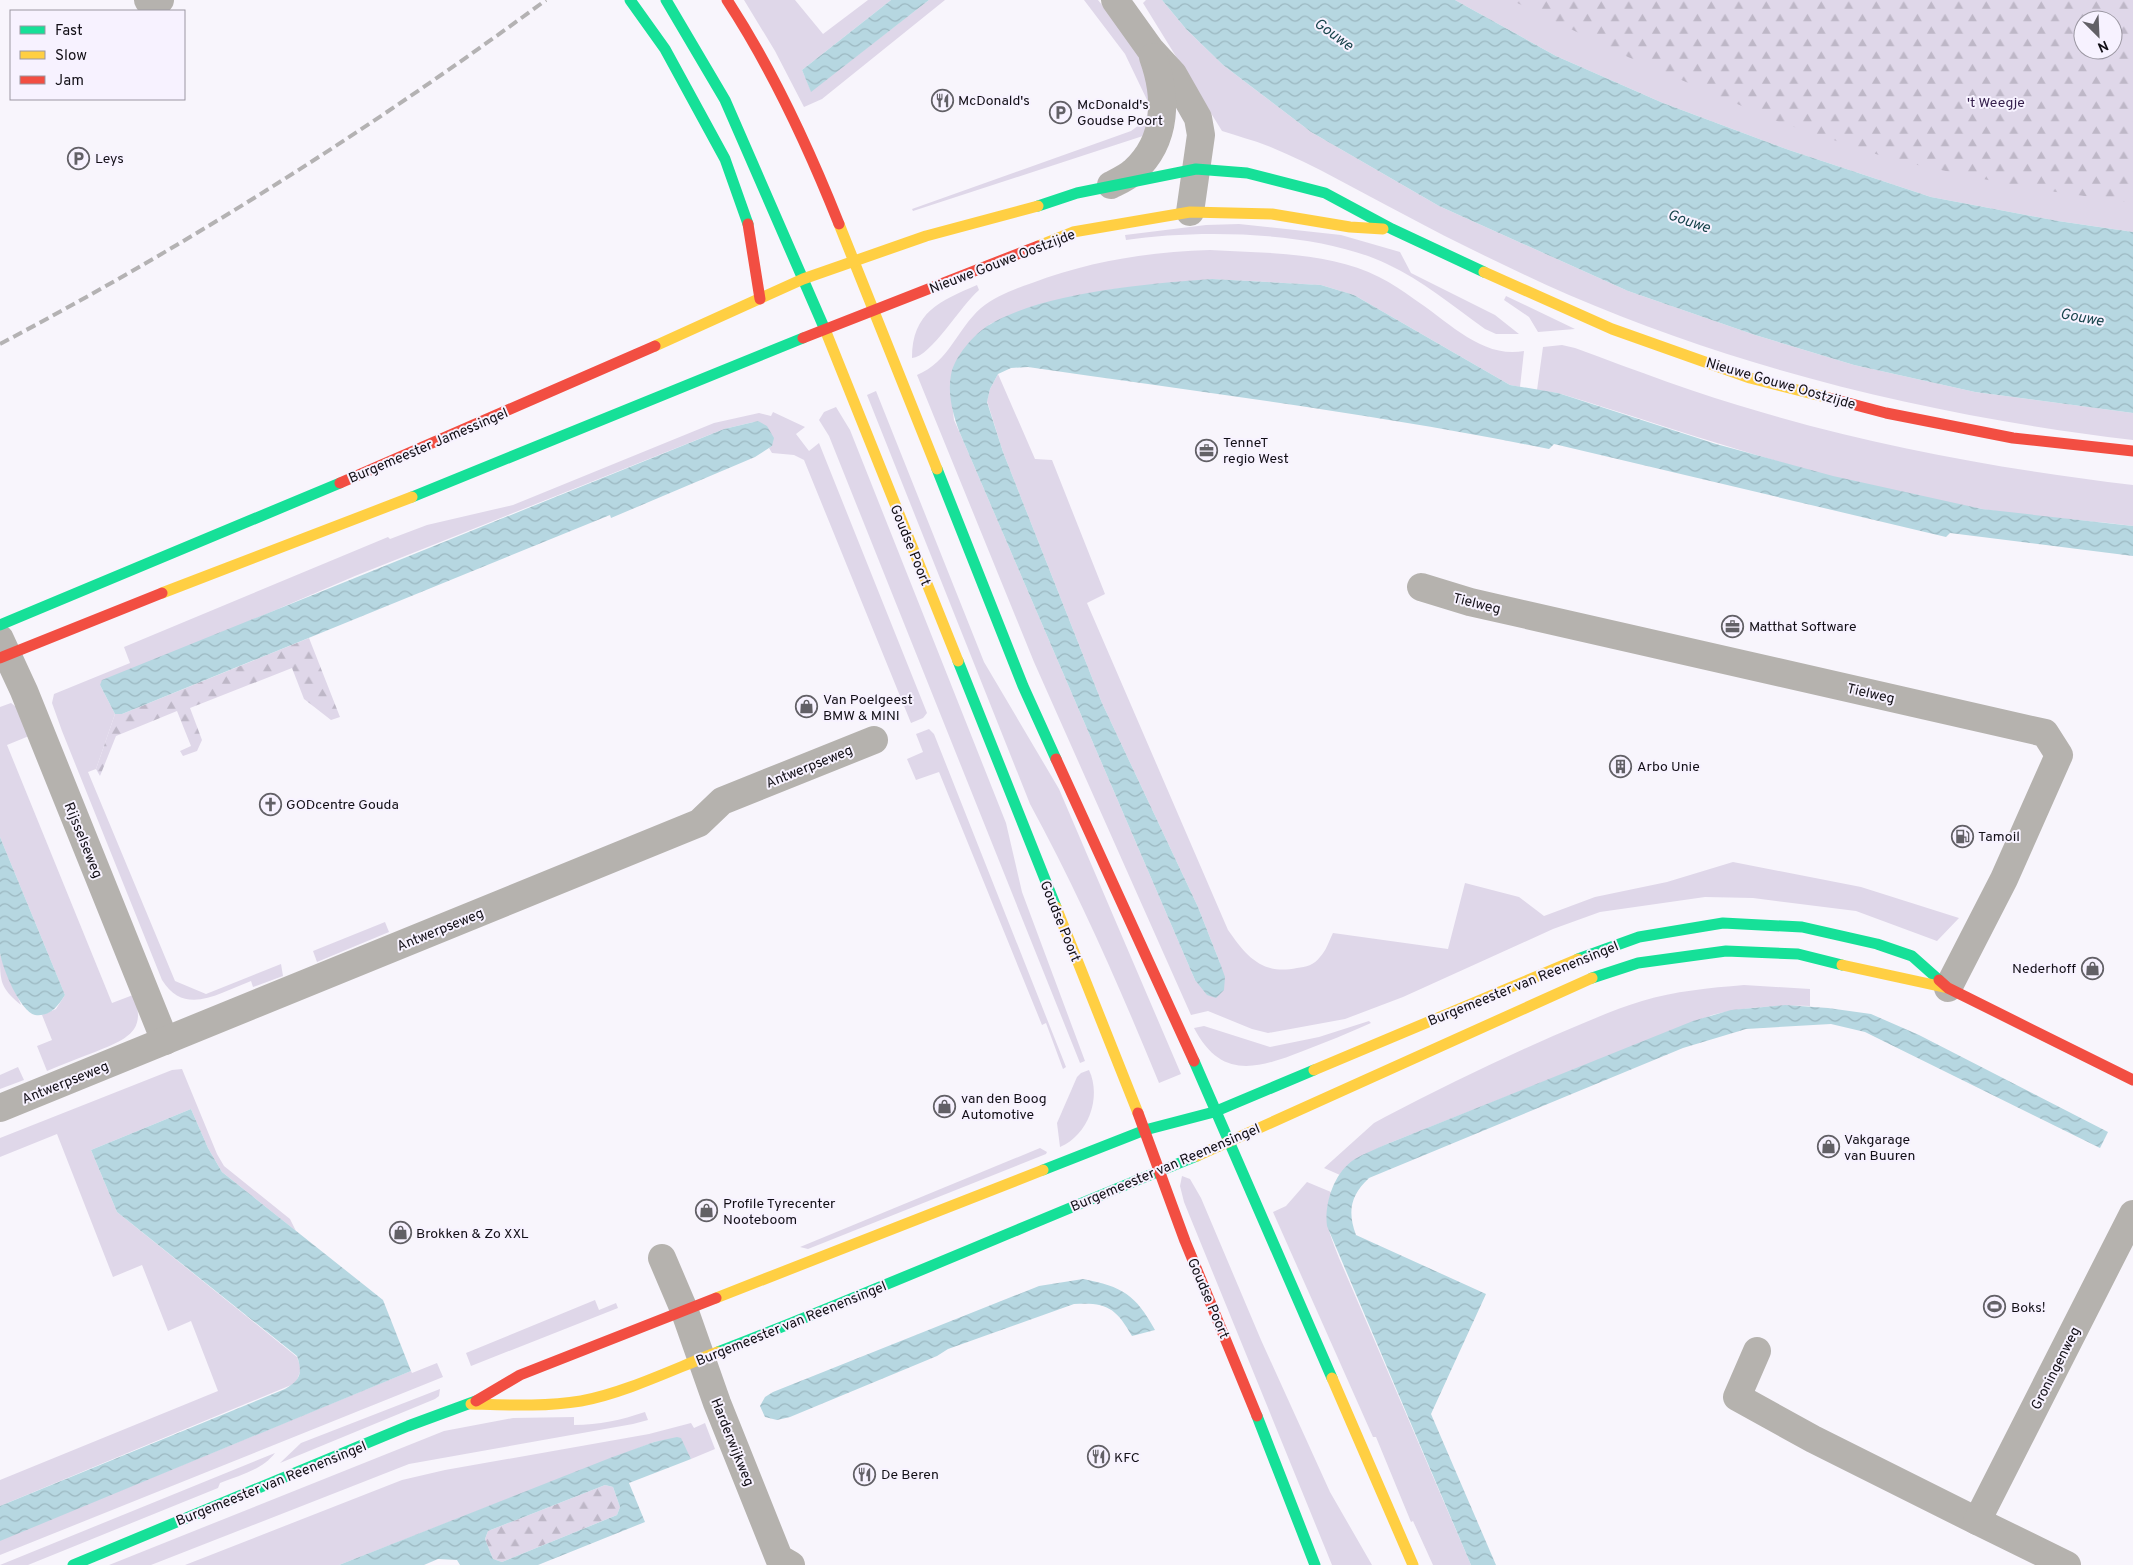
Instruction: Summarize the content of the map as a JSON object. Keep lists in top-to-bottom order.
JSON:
{
  "streets": {
    "main road": [
      "Nieuwe Gouwe Oostzijde",
      "Burgemeester Jamessingel",
      "Goudse Poort",
      "Burgemeester van Reenensingel"
    ],
    "street": [
      "Tielweg",
      "Antwerpseweg",
      "Rijsselseweg",
      "Groningenweg",
      "Harderwijkweg"
    ]
  },
  "crossings": [
    ["Nieuwe Gouwe Oostzijde", "Burgemeester Jamessingel"],
    ["Nieuwe Gouwe Oostzijde", "Goudse Poort"],
    ["Burgemeester Jamessingel", "Goudse Poort"],
    ["Goudse Poort", "Burgemeester van Reenensingel"],
    ["Tielweg", "Burgemeester van Reenensingel"],
    ["Antwerpseweg", "Rijsselseweg"],
    ["Burgemeester van Reenensingel", "Harderwijkweg"]
  ],
  "water": ["Gouwe"],
  "parks": ["'t Weegje"],
  "places": {
    "restaurant": ["McDonald's", "KFC", "De Beren"],
    "parking": ["McDonald's Goudse Poort", "Leys"],
    "office": ["TenneT regio West", "Matthat Software"],
    "shop": [
      "Van Poelgeest BMW & MINI",
      "Nederhoff",
      "van den Boog Automotive",
      "Vakgarage van Buuren",
      "Profile Tyrecenter Nooteboom",
      "Brokken & Zo XXL"
    ],
    "building": ["Arbo Unie"],
    "church": ["GODcentre Gouda"],
    "fuel station": ["Tamoil"],
    "sports": ["Boks!"]
  },
  "legend": ["Fast", "Slow", "Jam"],
  "north": "bottom right"
}
